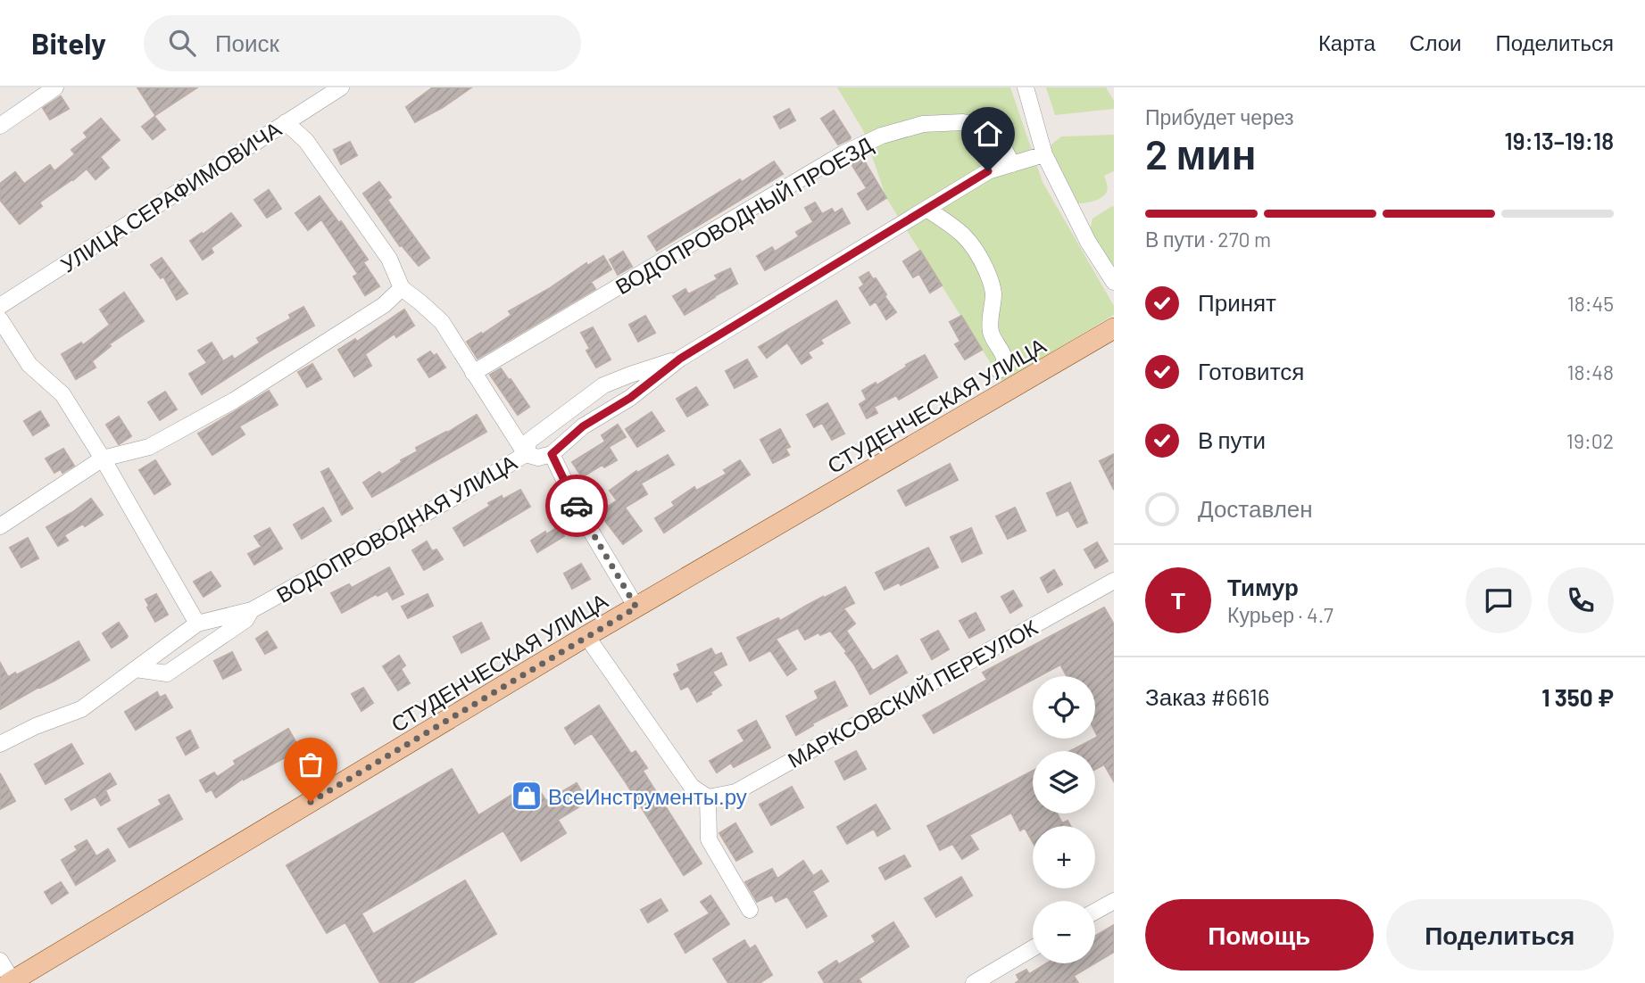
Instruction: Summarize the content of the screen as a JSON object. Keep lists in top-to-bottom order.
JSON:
{
  "streets": {
    "main road": ["СТУДЕНЧЕСКАЯ УЛИЦА"],
    "street": [
      "УЛИЦА СЕРАФИМОВИЧА",
      "ВОДОПРОВОДНЫЙ ПРОЕЗД",
      "ВОДОПРОВОДНАЯ УЛИЦА",
      "МАРКСОВСКИЙ ПЕРЕУЛОК"
    ]
  },
  "places": {
    "shop": ["ВсеИнструменты.ру"]
  },
  "page": {
    "header": "Bitely",
    "search": "Поиск",
    "nav": ["Карта", "Слои", "Поделиться"],
    "heading": ["2 мин", "Прибудет через", "19:13–19:18"],
    "panel": [
      "Тимур",
      "Курьер · 4.7",
      "Заказ #6616",
      "1 350 ₽"
    ],
    "bar": "В пути · 270 m",
    "list": [
      ["Принят", "18:45"],
      ["Готовится", "18:48"],
      ["В пути", "19:02"],
      "Доставлен"
    ],
    "round": "Т",
    "map_buttons": ["+", "−"],
    "buttons": ["Помощь", "Поделиться"]
  }
}
